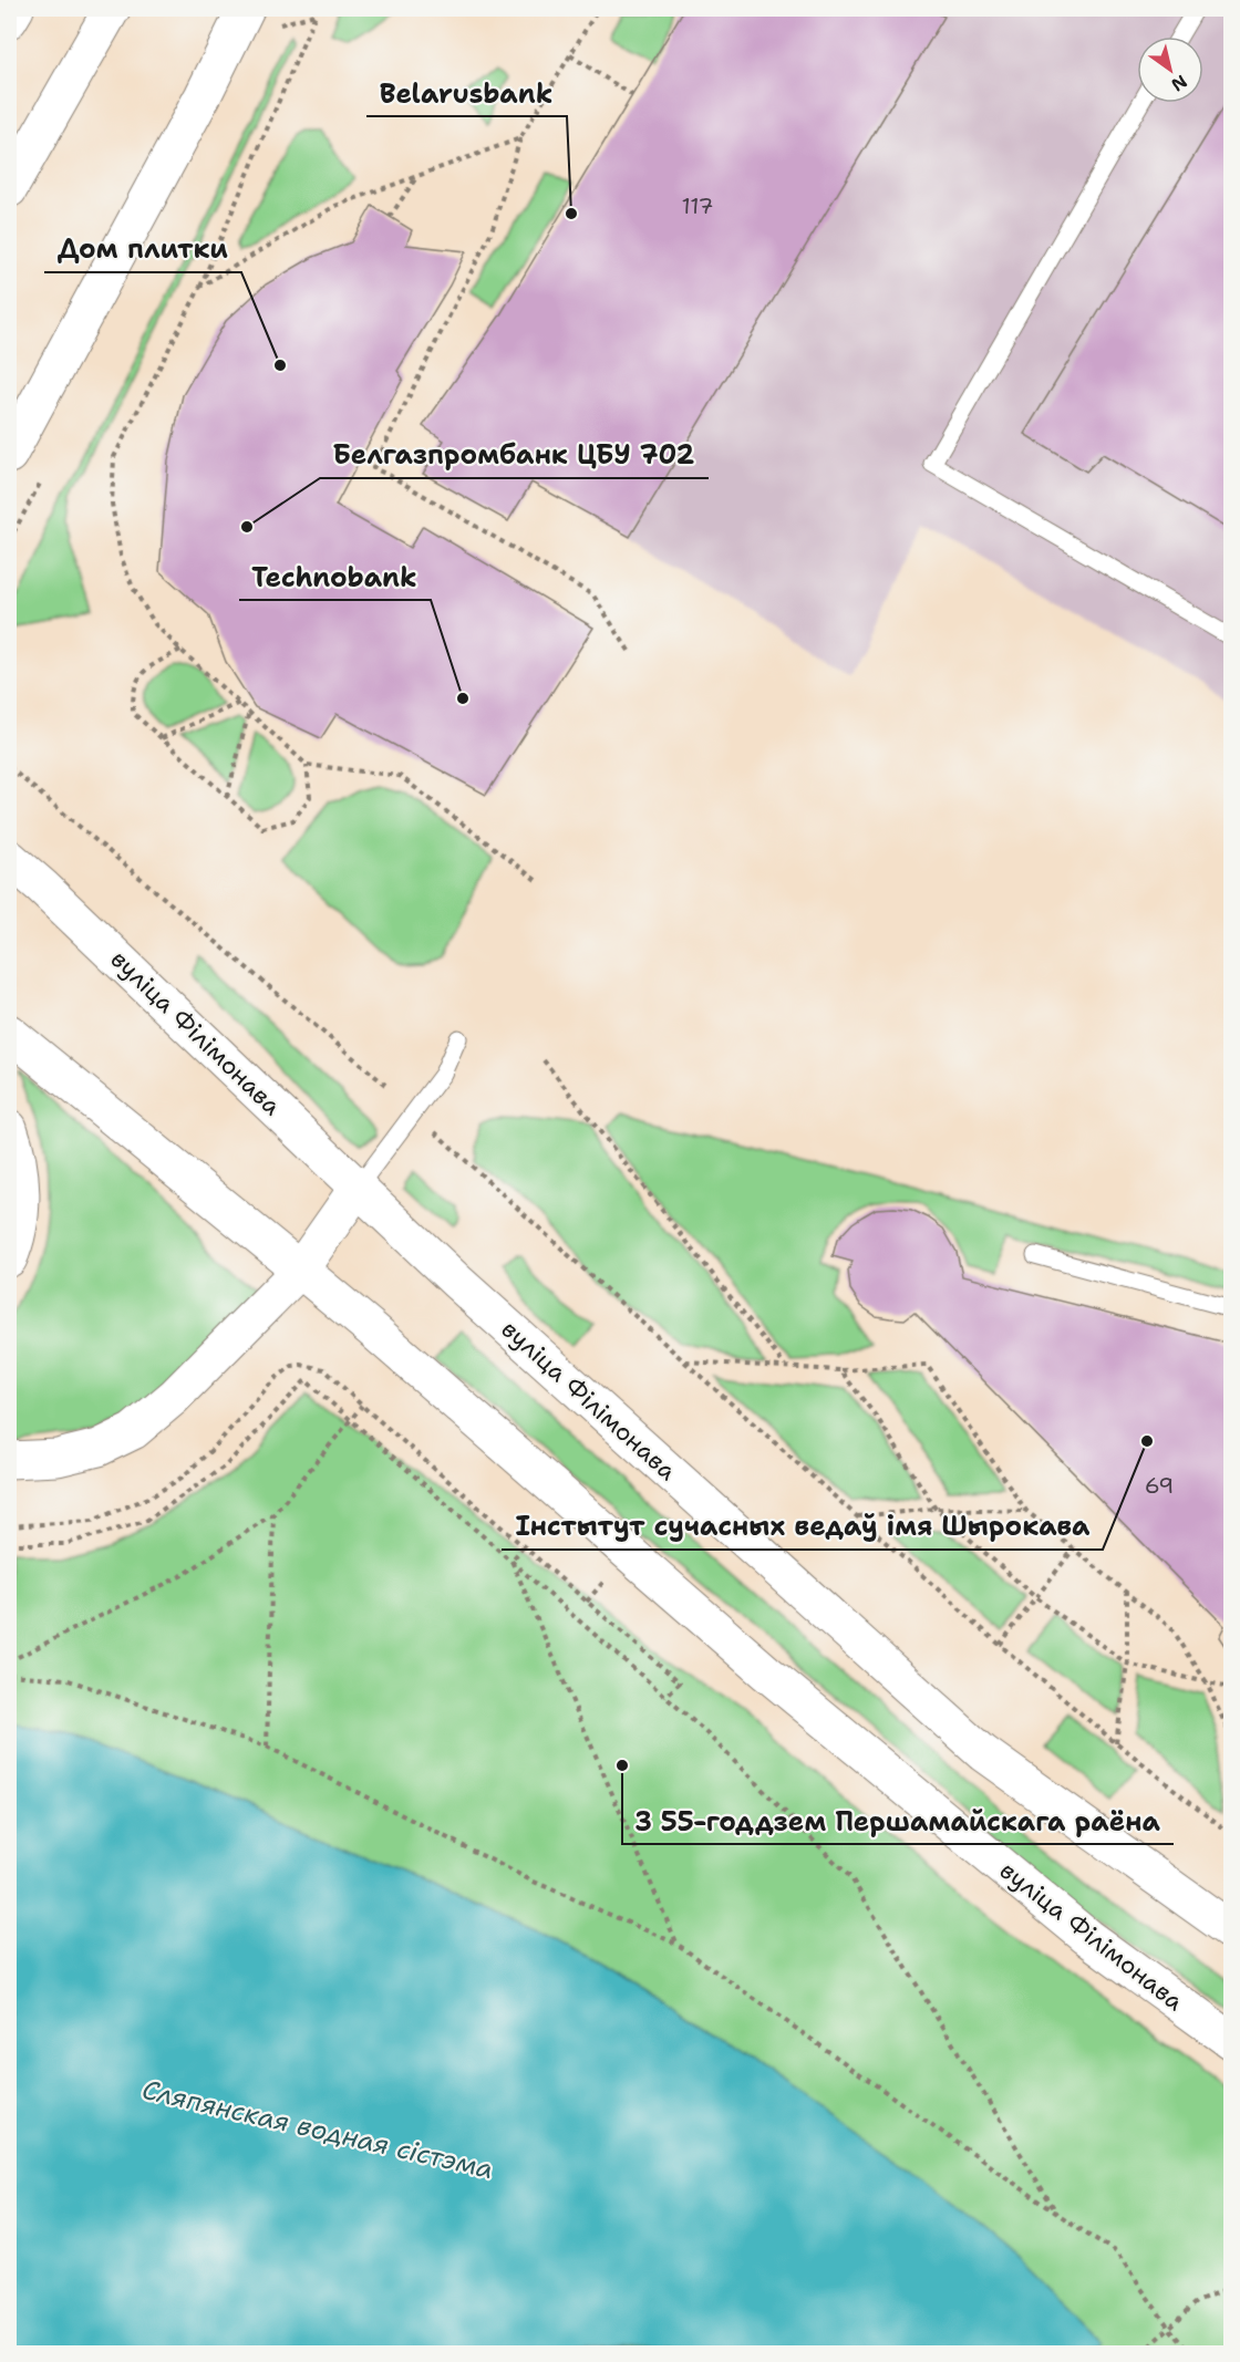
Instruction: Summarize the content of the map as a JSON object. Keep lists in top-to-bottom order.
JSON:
{
  "streets": {
    "street": ["вуліца Філімонава"]
  },
  "water": ["Сляпянская водная сістэма"],
  "places": [
    "Belarusbank",
    "Дом плитки",
    "Белгазпромбанк ЦБУ 702",
    "Technobank",
    "Інстытут сучасных ведаў імя Шырокава",
    "З 55-годдзем Першамайскага раёна"
  ],
  "house_numbers": ["117", "69"],
  "north": "bottom right"
}
